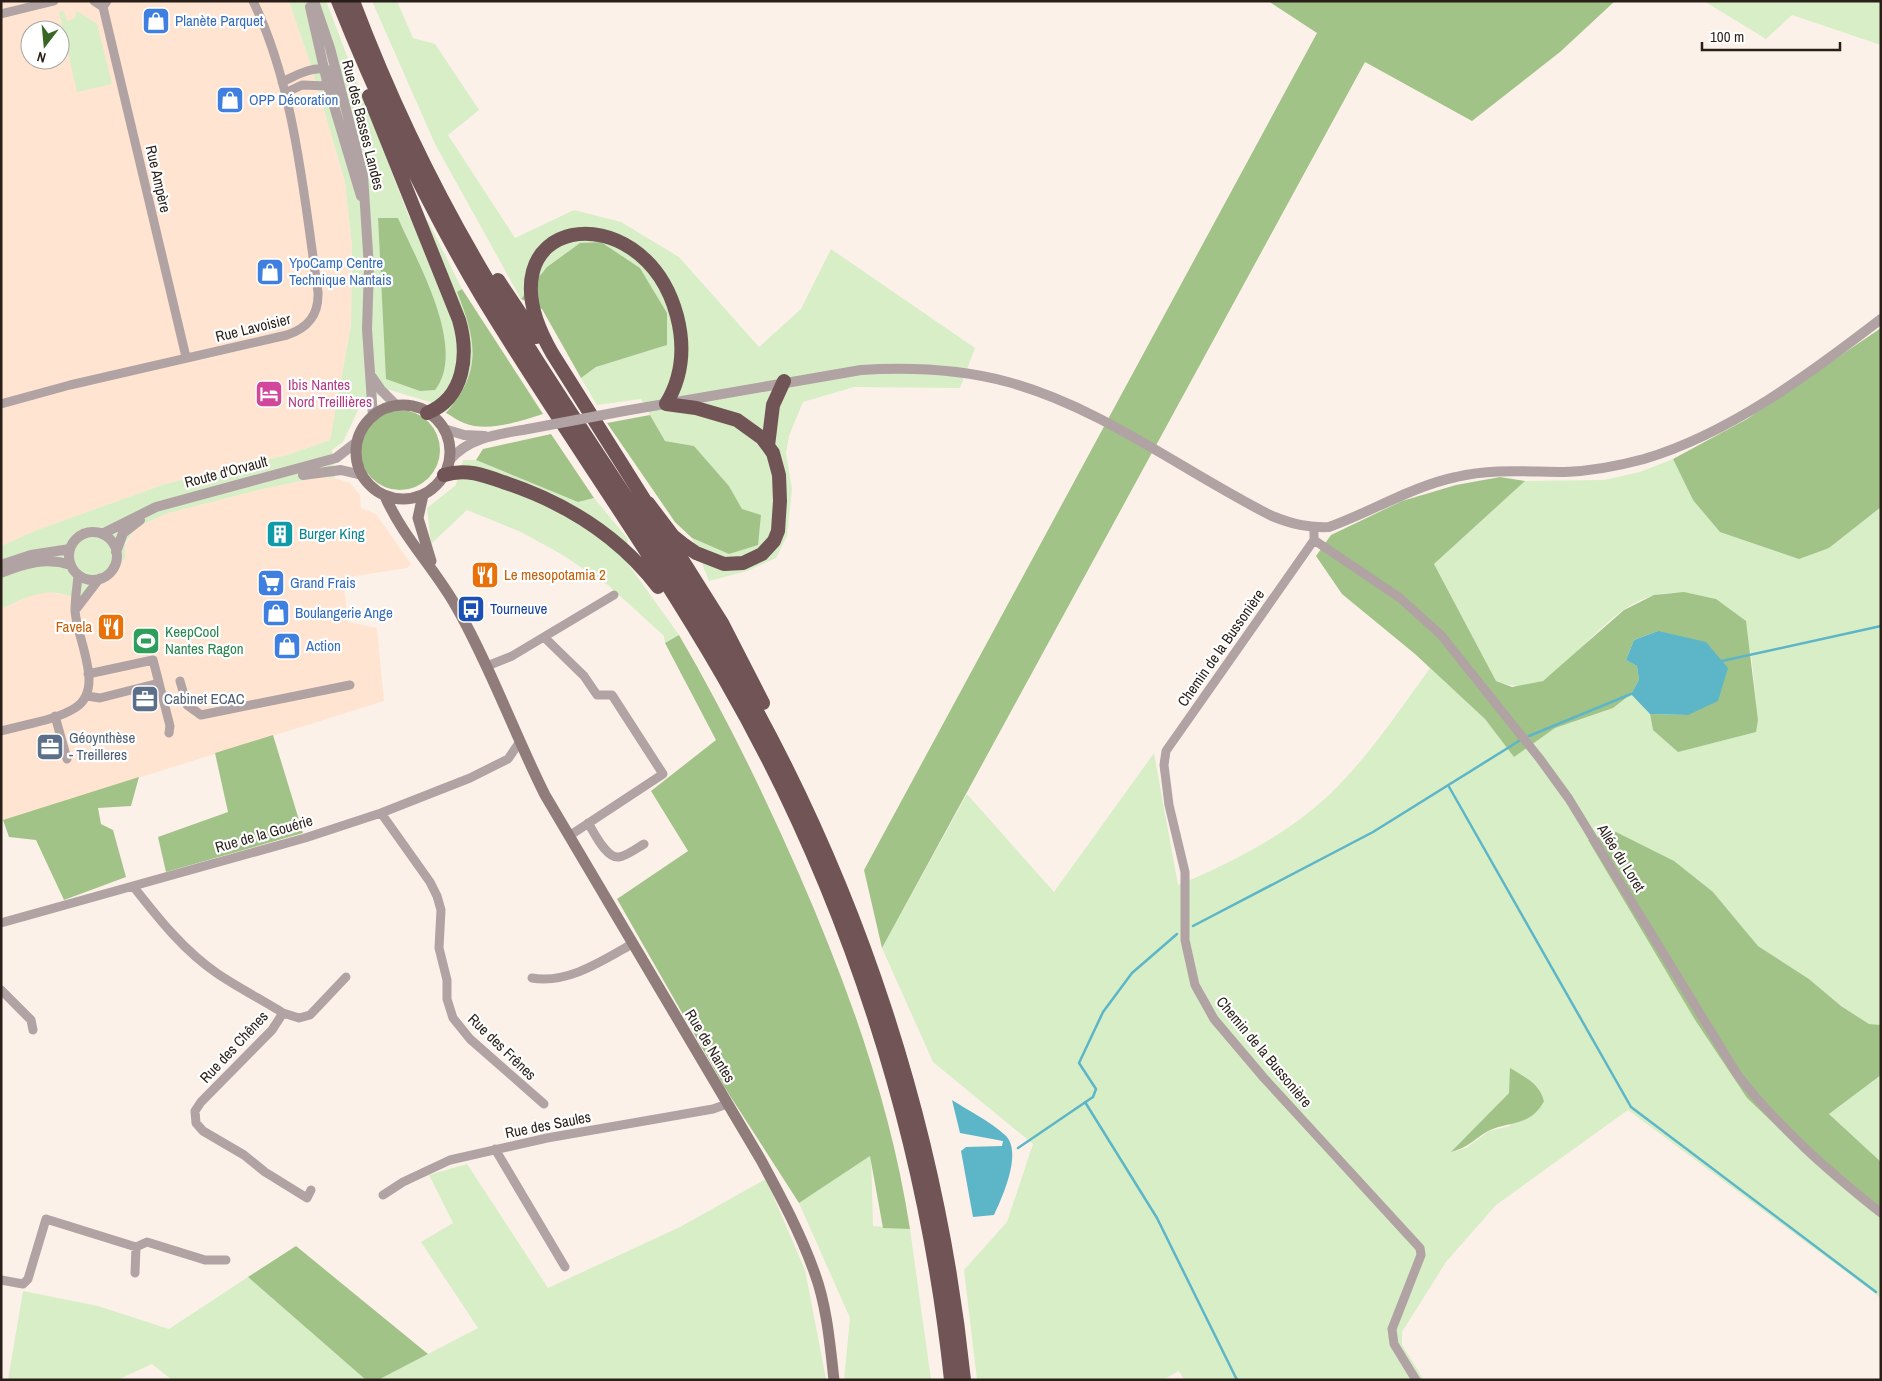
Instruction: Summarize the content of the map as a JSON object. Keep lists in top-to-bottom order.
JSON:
{
  "streets": {
    "main road": ["Rue de Nantes"],
    "street": [
      "Rue des Basses Landes",
      "Rue Ampère",
      "Rue Lavoisier",
      "Route d'Orvault",
      "Chemin de la Bussonière",
      "Rue de la Gouérie",
      "Allée du Loret",
      "Rue des Chênes",
      "Rue des Frênes",
      "Rue des Saules"
    ]
  },
  "crossings": [
    ["Rue des Basses Landes", "Route d'Orvault"],
    ["Rue Ampère", "Rue Lavoisier"],
    ["Chemin de la Bussonière", "Allée du Loret"],
    ["Rue de la Gouérie", "Rue de Nantes"],
    ["Rue de la Gouérie", "Rue des Chênes"],
    ["Rue de la Gouérie", "Rue des Frênes"],
    ["Rue de Nantes", "Rue des Saules"]
  ],
  "places": {
    "shop": [
      "Planète Parquet",
      "OPP Décoration",
      "YpoCamp Centre Technique Nantais",
      "Boulangerie Ange",
      "Action"
    ],
    "hotel": ["Ibis Nantes Nord Treillières"],
    "building": ["Burger King"],
    "restaurant": ["Le mesopotamia 2", "Favela"],
    "supermarket": ["Grand Frais"],
    "bus stop": ["Tourneuve"],
    "sports": ["KeepCool Nantes Ragon"],
    "office": ["Cabinet ECAC", "Géoynthèse - Treilleres"]
  },
  "scale_bar": "100 m",
  "north": "bottom"
}
